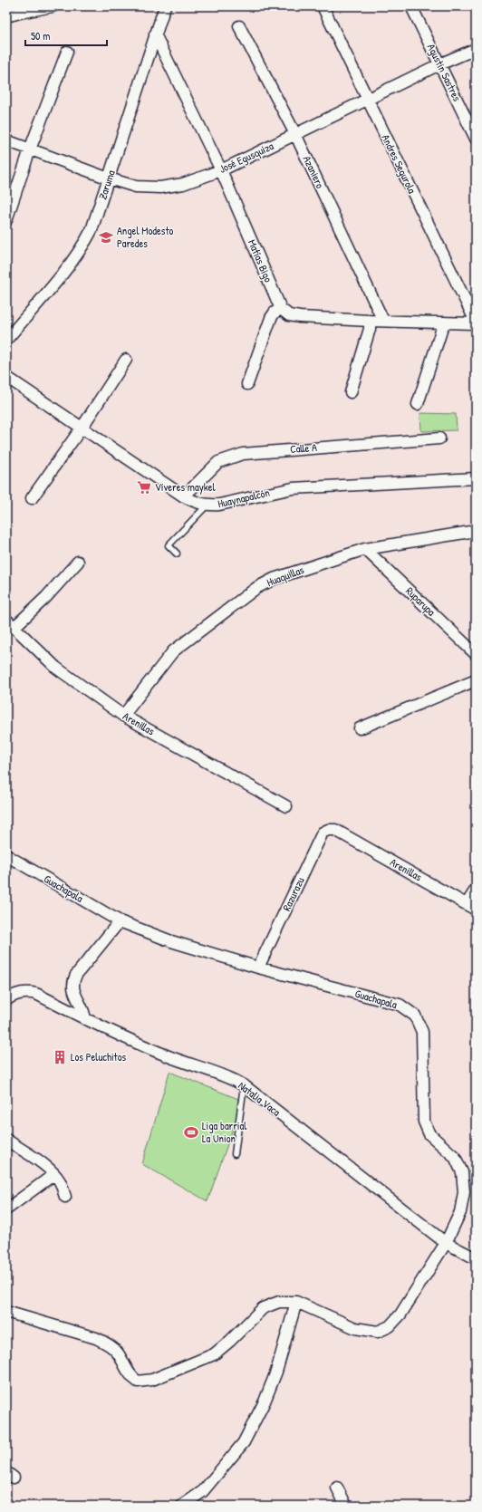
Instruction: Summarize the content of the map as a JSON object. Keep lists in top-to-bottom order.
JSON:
{
  "streets": {
    "street": [
      "Agustin Sastres",
      "José Egusquiza",
      "Andres Segurola",
      "Azaniero",
      "Zaruma",
      "Matías Bigo",
      "Calle A",
      "Huaynapalcón",
      "Huaquillas",
      "Ruparupa",
      "Arenillas",
      "Guachapala",
      "Razurazu",
      "Natalia Vaca"
    ]
  },
  "crossings": [
    ["Agustin Sastres", "José Egusquiza"],
    ["José Egusquiza", "Andres Segurola"],
    ["José Egusquiza", "Azaniero"],
    ["José Egusquiza", "Zaruma"],
    ["José Egusquiza", "Matías Bigo"],
    ["Zaruma", "Matías Bigo"],
    ["Calle A", "Huaynapalcón"],
    ["Huaquillas", "Ruparupa"],
    ["Huaquillas", "Arenillas"],
    ["Arenillas", "Razurazu"],
    ["Guachapala", "Razurazu"],
    ["Guachapala", "Natalia Vaca"]
  ],
  "places": {
    "school or university": ["Angel Modesto Paredes"],
    "supermarket": ["Víveres maykel"],
    "building": ["Los Peluchitos"],
    "sports": ["Liga barrial La Union"]
  },
  "scale_bar": "50 m"
}
